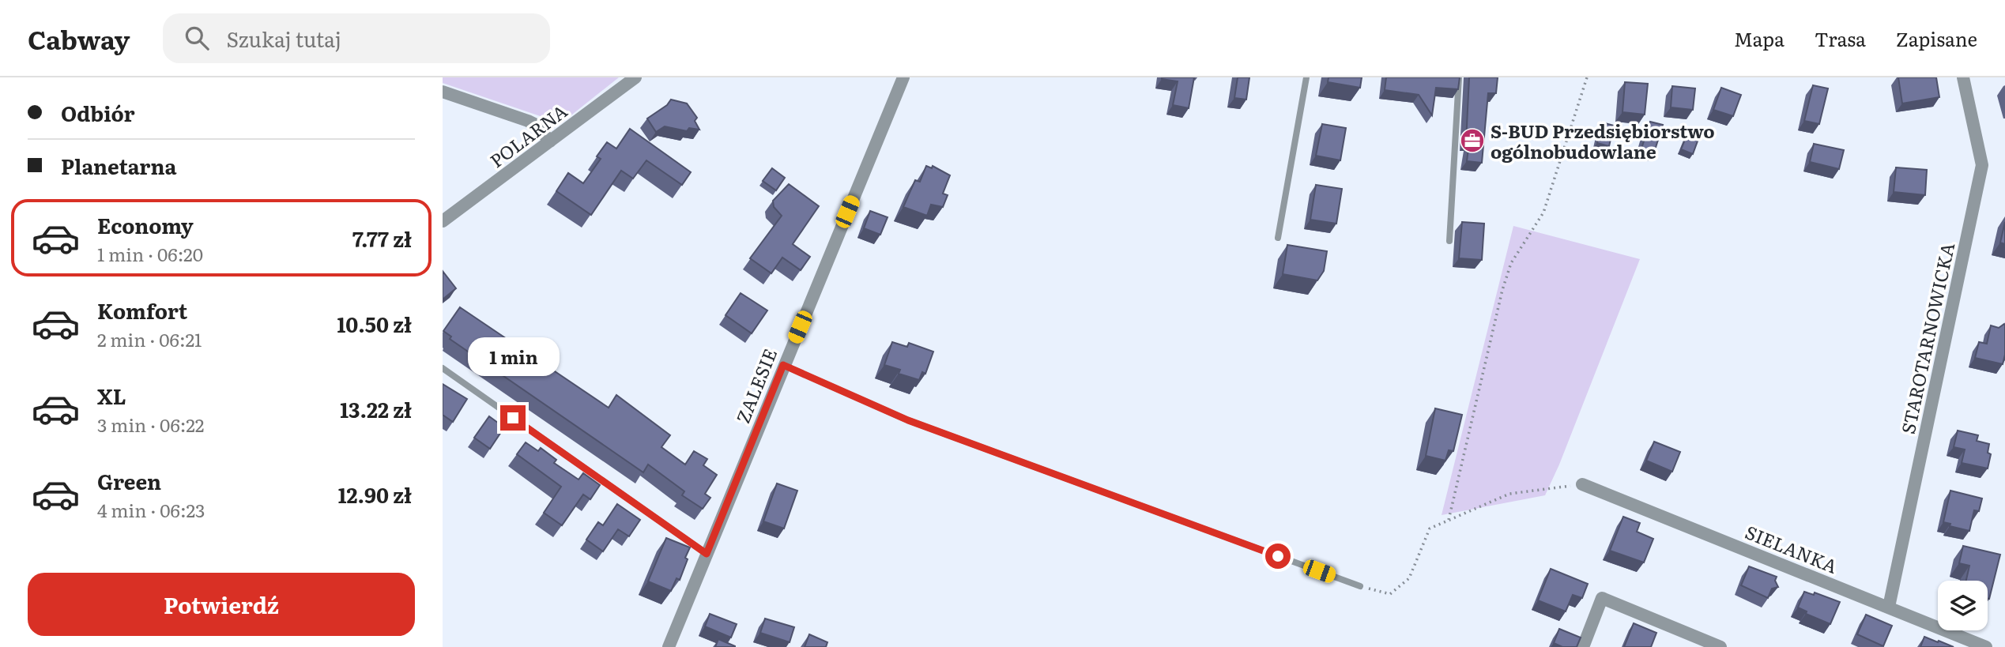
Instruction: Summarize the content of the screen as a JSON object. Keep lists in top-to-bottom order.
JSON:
{
  "streets": {
    "street": [
      "POLARNA",
      "STAROTARNOWICKA",
      "ZALESIE",
      "SIELANKA"
    ]
  },
  "crossings": [
    ["STAROTARNOWICKA", "SIELANKA"]
  ],
  "places": {
    "office": ["S-BUD Przedsiębiorstwo ogólnobudowlane"]
  },
  "page": {
    "header": "Cabway",
    "search": "Szukaj tutaj",
    "nav": ["Mapa", "Trasa", "Zapisane"],
    "banner": ["Odbiór", "Planetarna"],
    "list": [
      {
        "name": "Economy",
        "note": "1 min · 06:20",
        "value": "7.77 zł"
      },
      {
        "name": "Komfort",
        "note": "2 min · 06:21",
        "value": "10.50 zł"
      },
      {
        "name": "XL",
        "note": "3 min · 06:22",
        "value": "13.22 zł"
      },
      {
        "name": "Green",
        "note": "4 min · 06:23",
        "value": "12.90 zł"
      }
    ],
    "bubble": "1 min",
    "buttons": "Potwierdź"
  }
}
